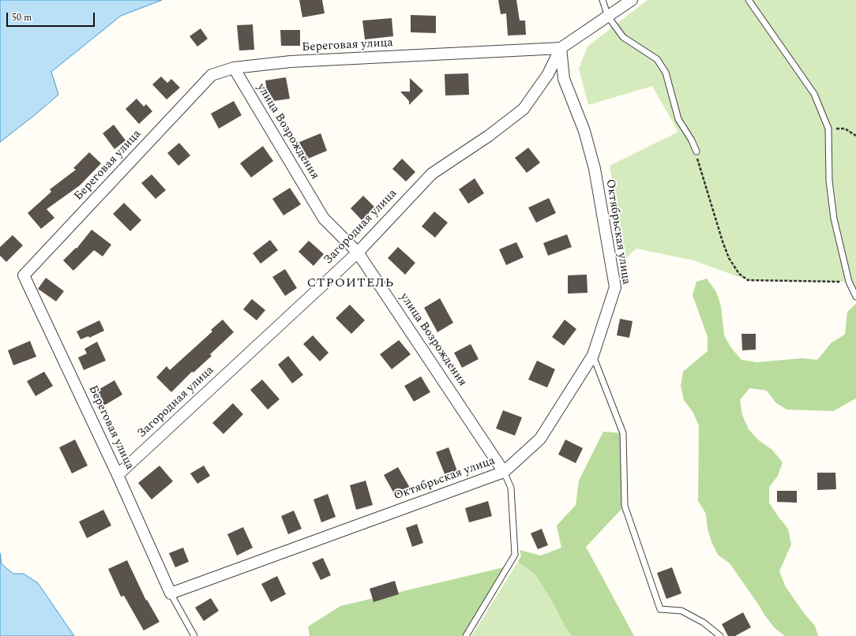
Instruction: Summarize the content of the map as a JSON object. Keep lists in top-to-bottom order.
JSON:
{
  "streets": {
    "street": [
      "Береговая улица",
      "улица Возрождения",
      "Загородная улица",
      "Октябрьская улица"
    ]
  },
  "crossings": [
    ["Береговая улица", "улица Возрождения"],
    ["Береговая улица", "Загородная улица"],
    ["Береговая улица", "Октябрьская улица"],
    ["улица Возрождения", "Загородная улица"],
    ["улица Возрождения", "Октябрьская улица"],
    ["Загородная улица", "Октябрьская улица"]
  ],
  "districts": ["СТРОИТЕЛЬ"],
  "scale_bar": "50 m"
}
